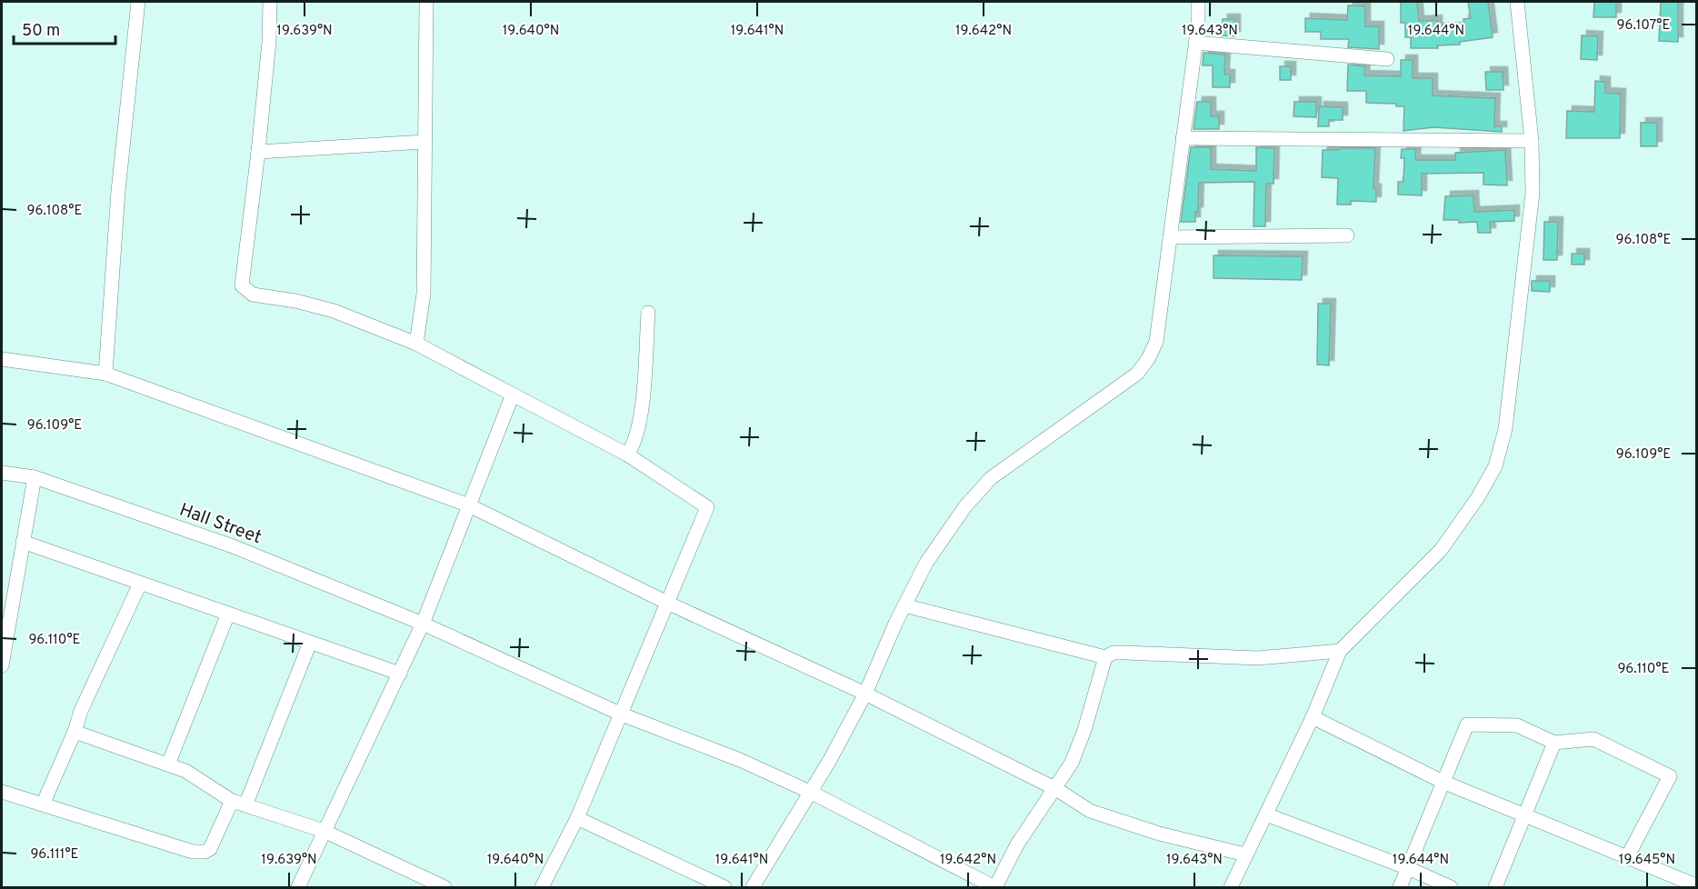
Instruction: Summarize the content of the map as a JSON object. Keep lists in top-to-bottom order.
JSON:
{
  "streets": {
    "street": ["Hall Street"]
  },
  "scale_bar": "50 m",
  "coordinates": [
    "96.107°E",
    "19.639°N",
    "19.640°N",
    "19.642°N",
    "19.643°N",
    "19.644°N",
    "19.641°N",
    "96.108°E",
    "96.109°E",
    "96.110°E",
    "96.111°E",
    "19.645°N"
  ]
}
